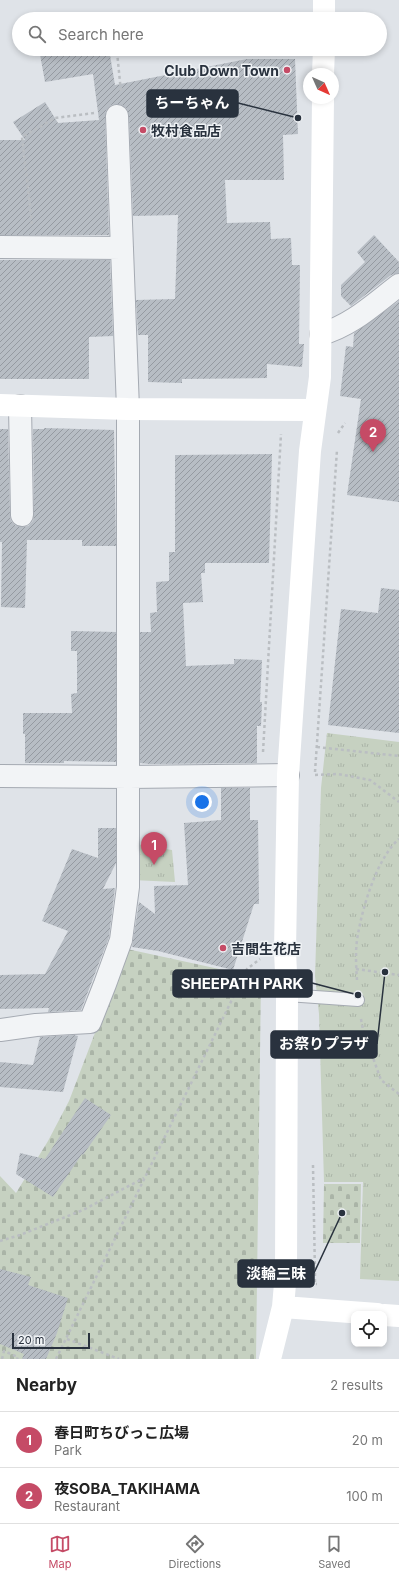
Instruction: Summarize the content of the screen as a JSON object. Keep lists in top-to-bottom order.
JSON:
{
  "places": [
    "Club Down Town",
    "ちーちゃん",
    "牧村食品店",
    "吉間生花店",
    "お祭りプラザ",
    "SHEEPATH PARK",
    "淡輪三昧"
  ],
  "scale_bar": "20 m",
  "north": "bottom right",
  "page": {
    "search": "Search here",
    "pins": ["2", "1"],
    "scale": "20 m",
    "heading": ["Nearby", "2 results"],
    "list": [
      {
        "mark": "1",
        "name": "春日町ちびっこ広場",
        "note": "Park",
        "value": "20 m"
      },
      {
        "mark": "2",
        "name": "夜SOBA_TAKIHAMA",
        "note": "Restaurant",
        "value": "100 m"
      }
    ],
    "nav": ["Map", "Directions", "Saved"]
  }
}
